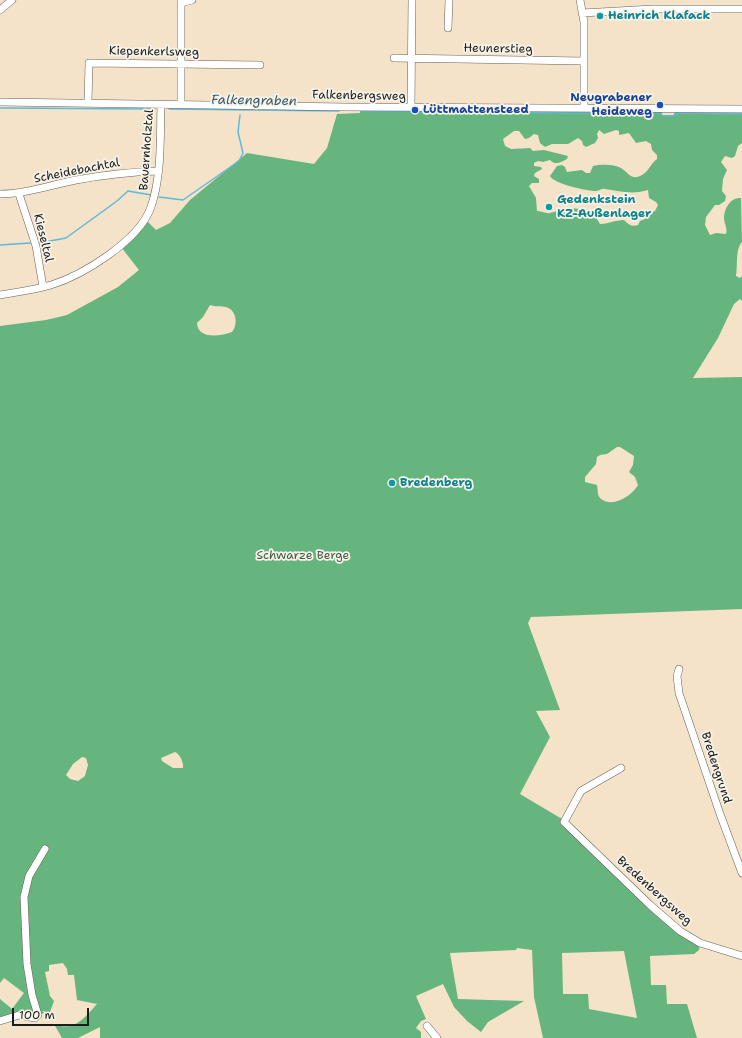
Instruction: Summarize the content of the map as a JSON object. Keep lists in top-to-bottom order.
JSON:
{
  "streets": {
    "street": [
      "Heunerstieg",
      "Kiepenkerlsweg",
      "Falkenbergsweg",
      "Bauernholztal",
      "Scheidebachtal",
      "Kieseltal",
      "Bredengrund",
      "Bredenbergsweg"
    ]
  },
  "crossings": [
    ["Kiepenkerlsweg", "Falkenbergsweg"],
    ["Falkenbergsweg", "Bauernholztal"],
    ["Bauernholztal", "Scheidebachtal"],
    ["Bauernholztal", "Kieseltal"],
    ["Scheidebachtal", "Kieseltal"]
  ],
  "water": ["Falkengraben"],
  "parks": ["Schwarze Berge"],
  "places": [
    "Heinrich Klafack",
    "Neugrabener Heideweg",
    "Lüttmattensteed",
    "Gedenkstein KZ-Außenlager",
    "Bredenberg"
  ],
  "scale_bar": "100 m"
}
